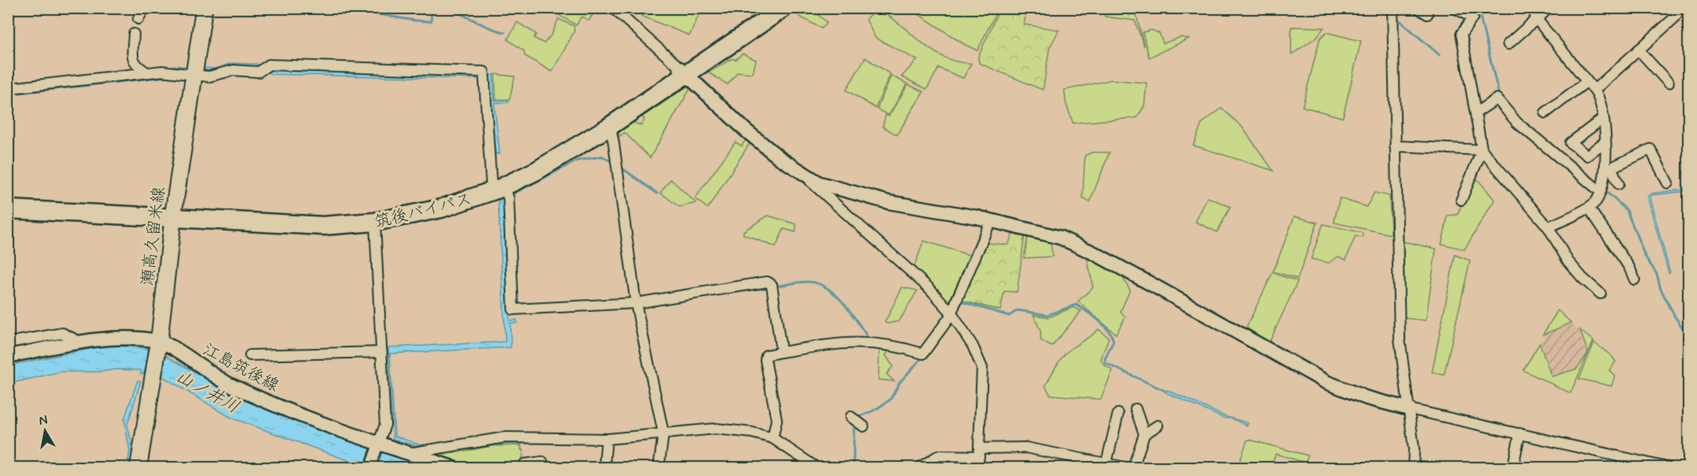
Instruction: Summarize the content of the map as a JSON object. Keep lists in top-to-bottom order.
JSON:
{
  "streets": {
    "highway": ["筑後バイパス"],
    "main road": ["瀬高久留米線"],
    "street": ["江島筑後線"]
  },
  "crossings": [
    ["筑後バイパス", "瀬高久留米線"],
    ["瀬高久留米線", "江島筑後線"]
  ],
  "water": ["山ノ井川"],
  "north": "top"
}
